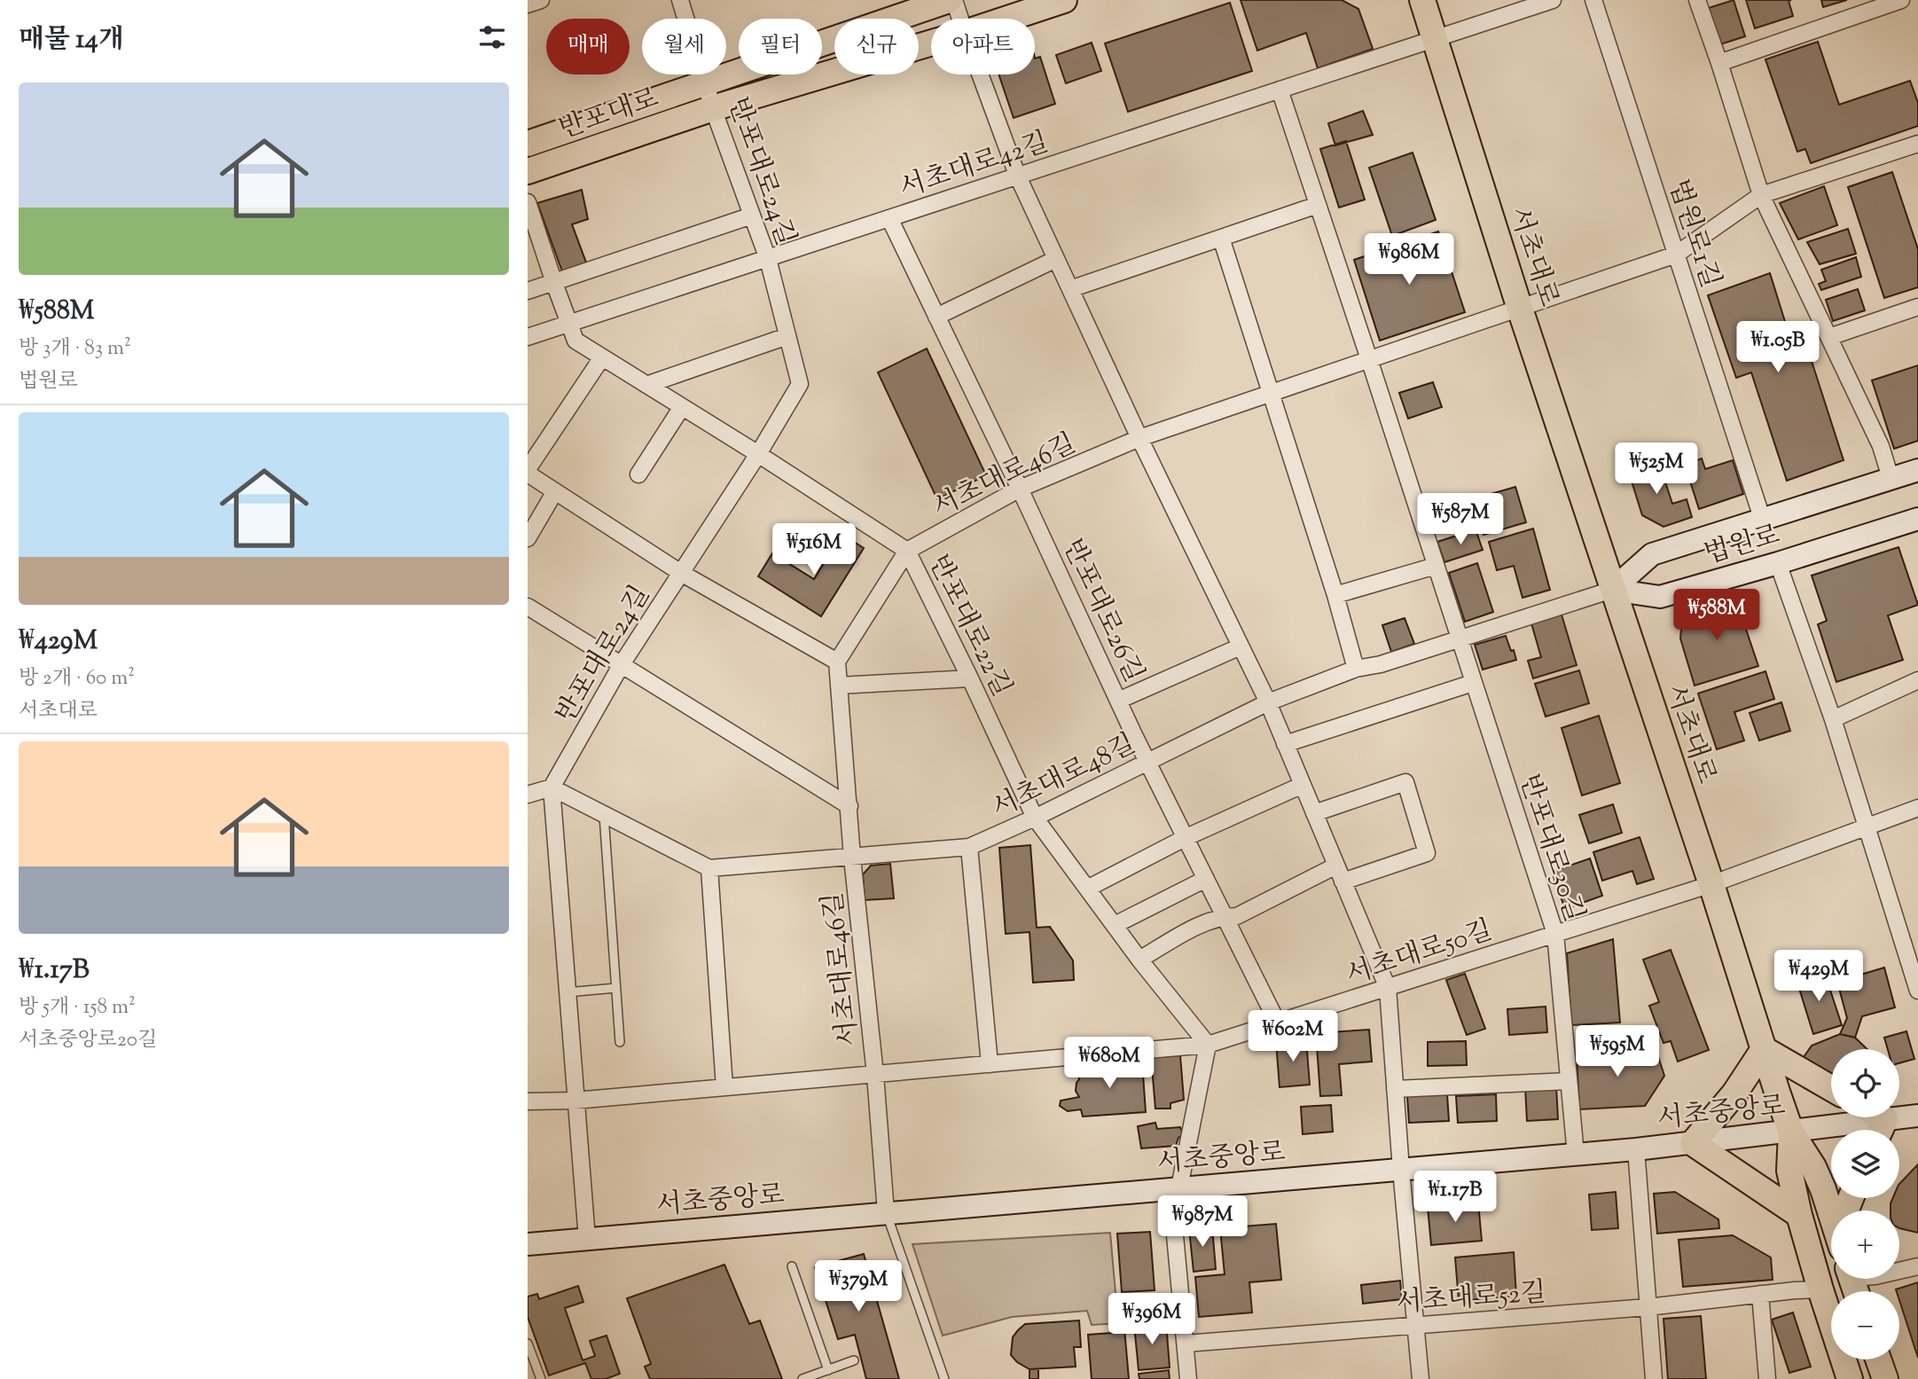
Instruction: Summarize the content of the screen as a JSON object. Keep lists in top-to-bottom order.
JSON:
{
  "streets": {
    "main road": [
      "반포대로",
      "서초대로",
      "법원로",
      "서초중앙로"
    ],
    "street": [
      "서초대로42길",
      "반포대로24길",
      "법원로1길",
      "서초대로46길",
      "반포대로26길",
      "반포대로22길",
      "서초대로48길",
      "반포대로30길",
      "서초대로50길",
      "서초대로52길"
    ]
  },
  "crossings": [
    ["반포대로", "반포대로24길"],
    ["서초대로42길", "반포대로24길"],
    ["서초대로42길", "서초대로"],
    ["서초대로42길", "반포대로26길"],
    ["서초대로42길", "반포대로22길"],
    ["서초대로42길", "반포대로30길"],
    ["반포대로24길", "서초대로46길"],
    ["반포대로24길", "반포대로22길"],
    ["법원로1길", "서초대로46길"],
    ["법원로1길", "법원로"],
    ["서초대로", "서초대로46길"],
    ["서초대로", "법원로"],
    ["서초대로", "서초대로48길"],
    ["서초대로", "서초대로50길"],
    ["서초대로", "서초중앙로"],
    ["서초대로", "서초대로52길"],
    ["서초대로46길", "반포대로26길"],
    ["서초대로46길", "반포대로22길"],
    ["서초대로46길", "서초대로48길"],
    ["서초대로46길", "반포대로30길"],
    ["서초대로46길", "서초대로50길"],
    ["서초대로46길", "서초중앙로"],
    ["법원로", "서초대로48길"],
    ["반포대로26길", "서초대로48길"],
    ["반포대로26길", "서초대로50길"],
    ["반포대로22길", "서초대로48길"],
    ["반포대로22길", "서초대로50길"],
    ["서초대로48길", "반포대로30길"],
    ["반포대로30길", "서초대로50길"],
    ["반포대로30길", "서초중앙로"]
  ],
  "page": {
    "heading": "매물 14개",
    "chip": [
      "매매",
      "월세",
      "필터",
      "신규",
      "아파트"
    ],
    "list": [
      {
        "name": "₩588M",
        "note": "방 3개 · 83 m² · 법원로"
      },
      {
        "name": "₩429M",
        "note": "방 2개 · 60 m² · 서초대로"
      },
      {
        "name": "₩1.17B",
        "note": "방 5개 · 158 m² · 서초중앙로20길"
      }
    ],
    "price": [
      "₩986M",
      "₩1.05B",
      "₩525M",
      "₩587M",
      "₩516M",
      "₩588M",
      "₩429M",
      "₩602M",
      "₩595M",
      "₩680M",
      "₩1.17B",
      "₩987M",
      "₩379M",
      "₩396M"
    ],
    "map_buttons": ["+", "−"]
  }
}
